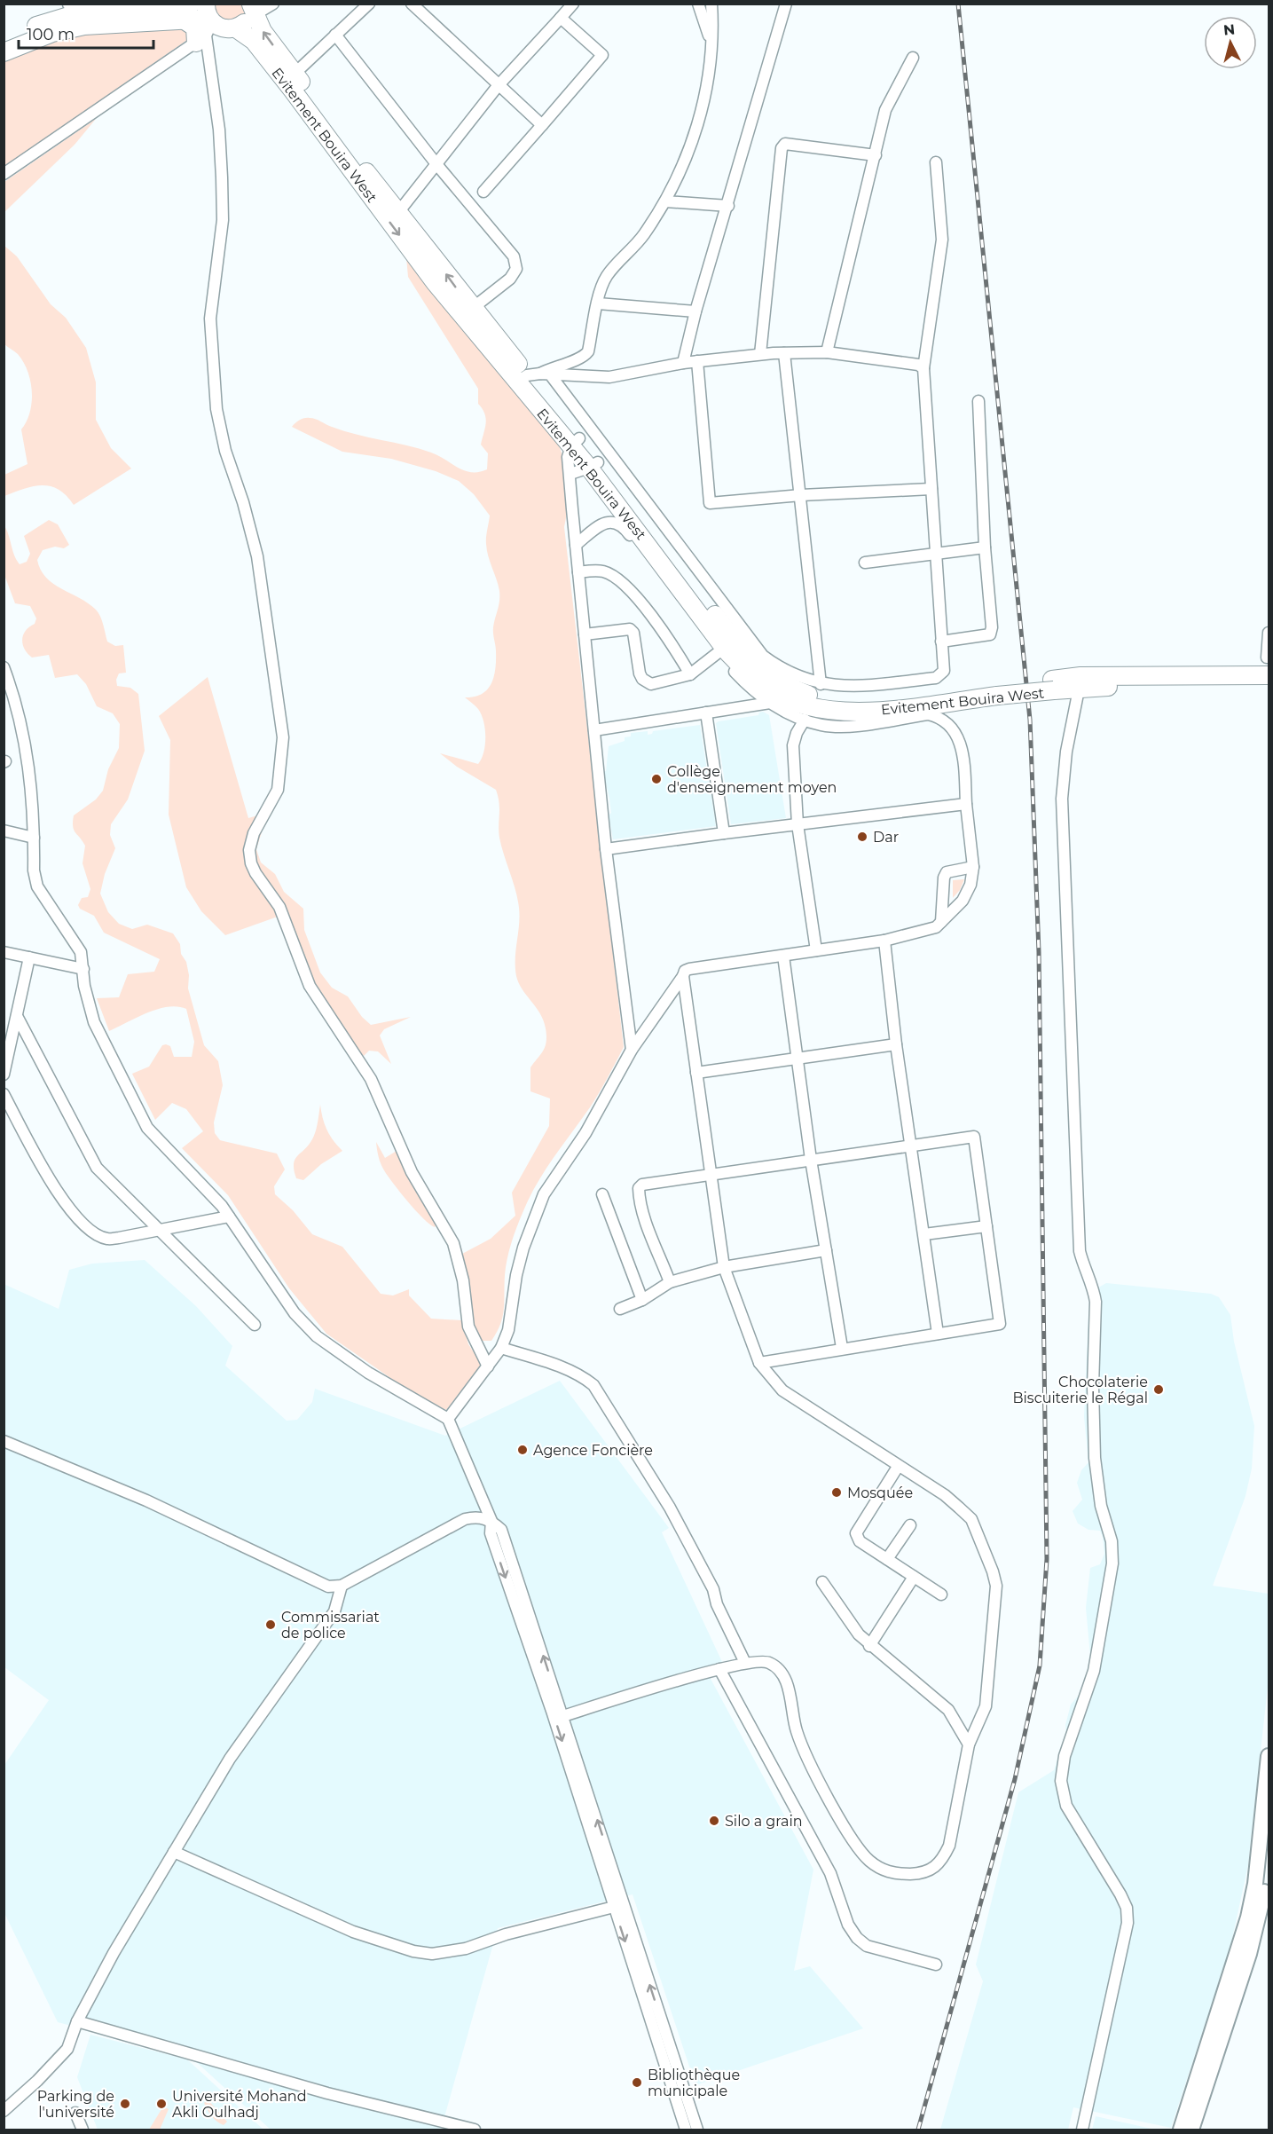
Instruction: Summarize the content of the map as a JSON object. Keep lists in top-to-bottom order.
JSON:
{
  "streets": {
    "highway": ["Evitement Bouira West"]
  },
  "places": [
    "Collège d'enseignement moyen",
    "Dar",
    "Chocolaterie Biscuiterie le Régal",
    "Agence Foncière",
    "Mosquée",
    "Commissariat de police",
    "Silo a grain",
    "Bibliothèque municipale",
    "Parking de l'université",
    "Université Mohand Akli Oulhadj"
  ],
  "scale_bar": "100 m",
  "north": "top"
}
